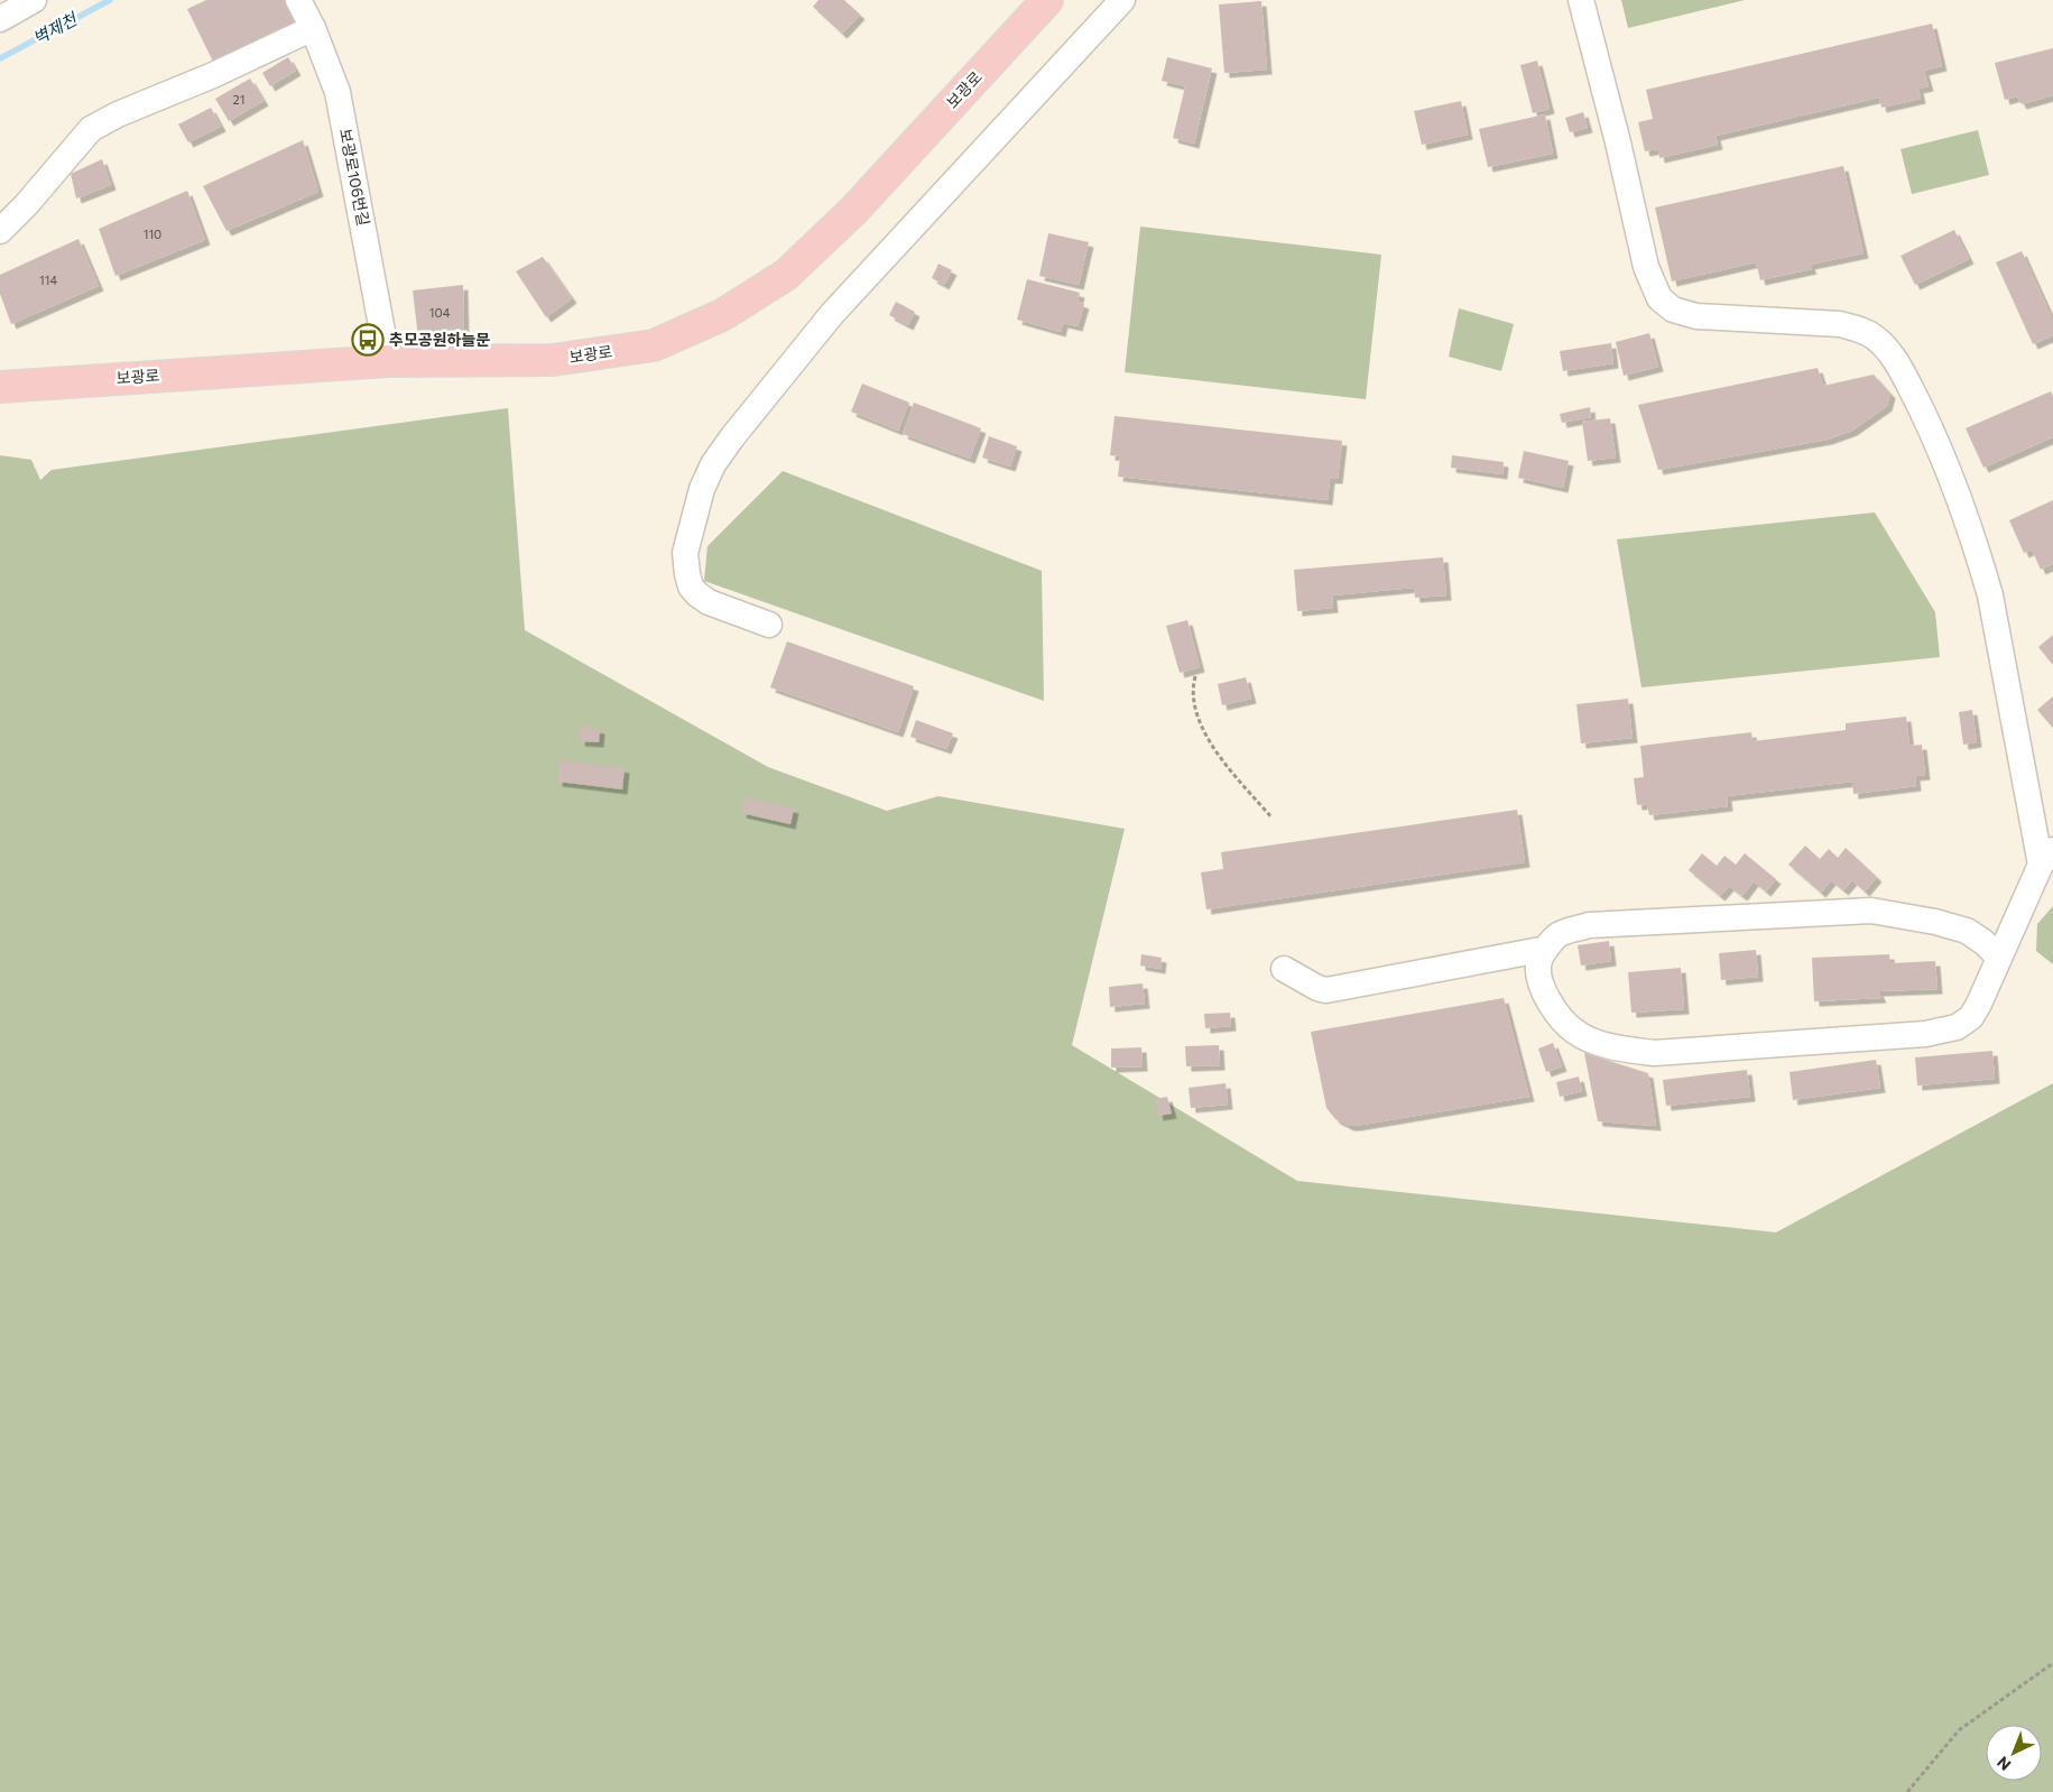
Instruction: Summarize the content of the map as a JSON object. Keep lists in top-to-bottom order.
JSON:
{
  "streets": {
    "main road": ["보광로"],
    "street": ["보광로106번길"]
  },
  "crossings": [
    ["보광로", "보광로106번길"]
  ],
  "water": ["벽제천"],
  "places": {
    "bus stop": ["추모공원하늘문"]
  },
  "house_numbers": [
    "21",
    "110",
    "114",
    "104"
  ],
  "north": "bottom left"
}
